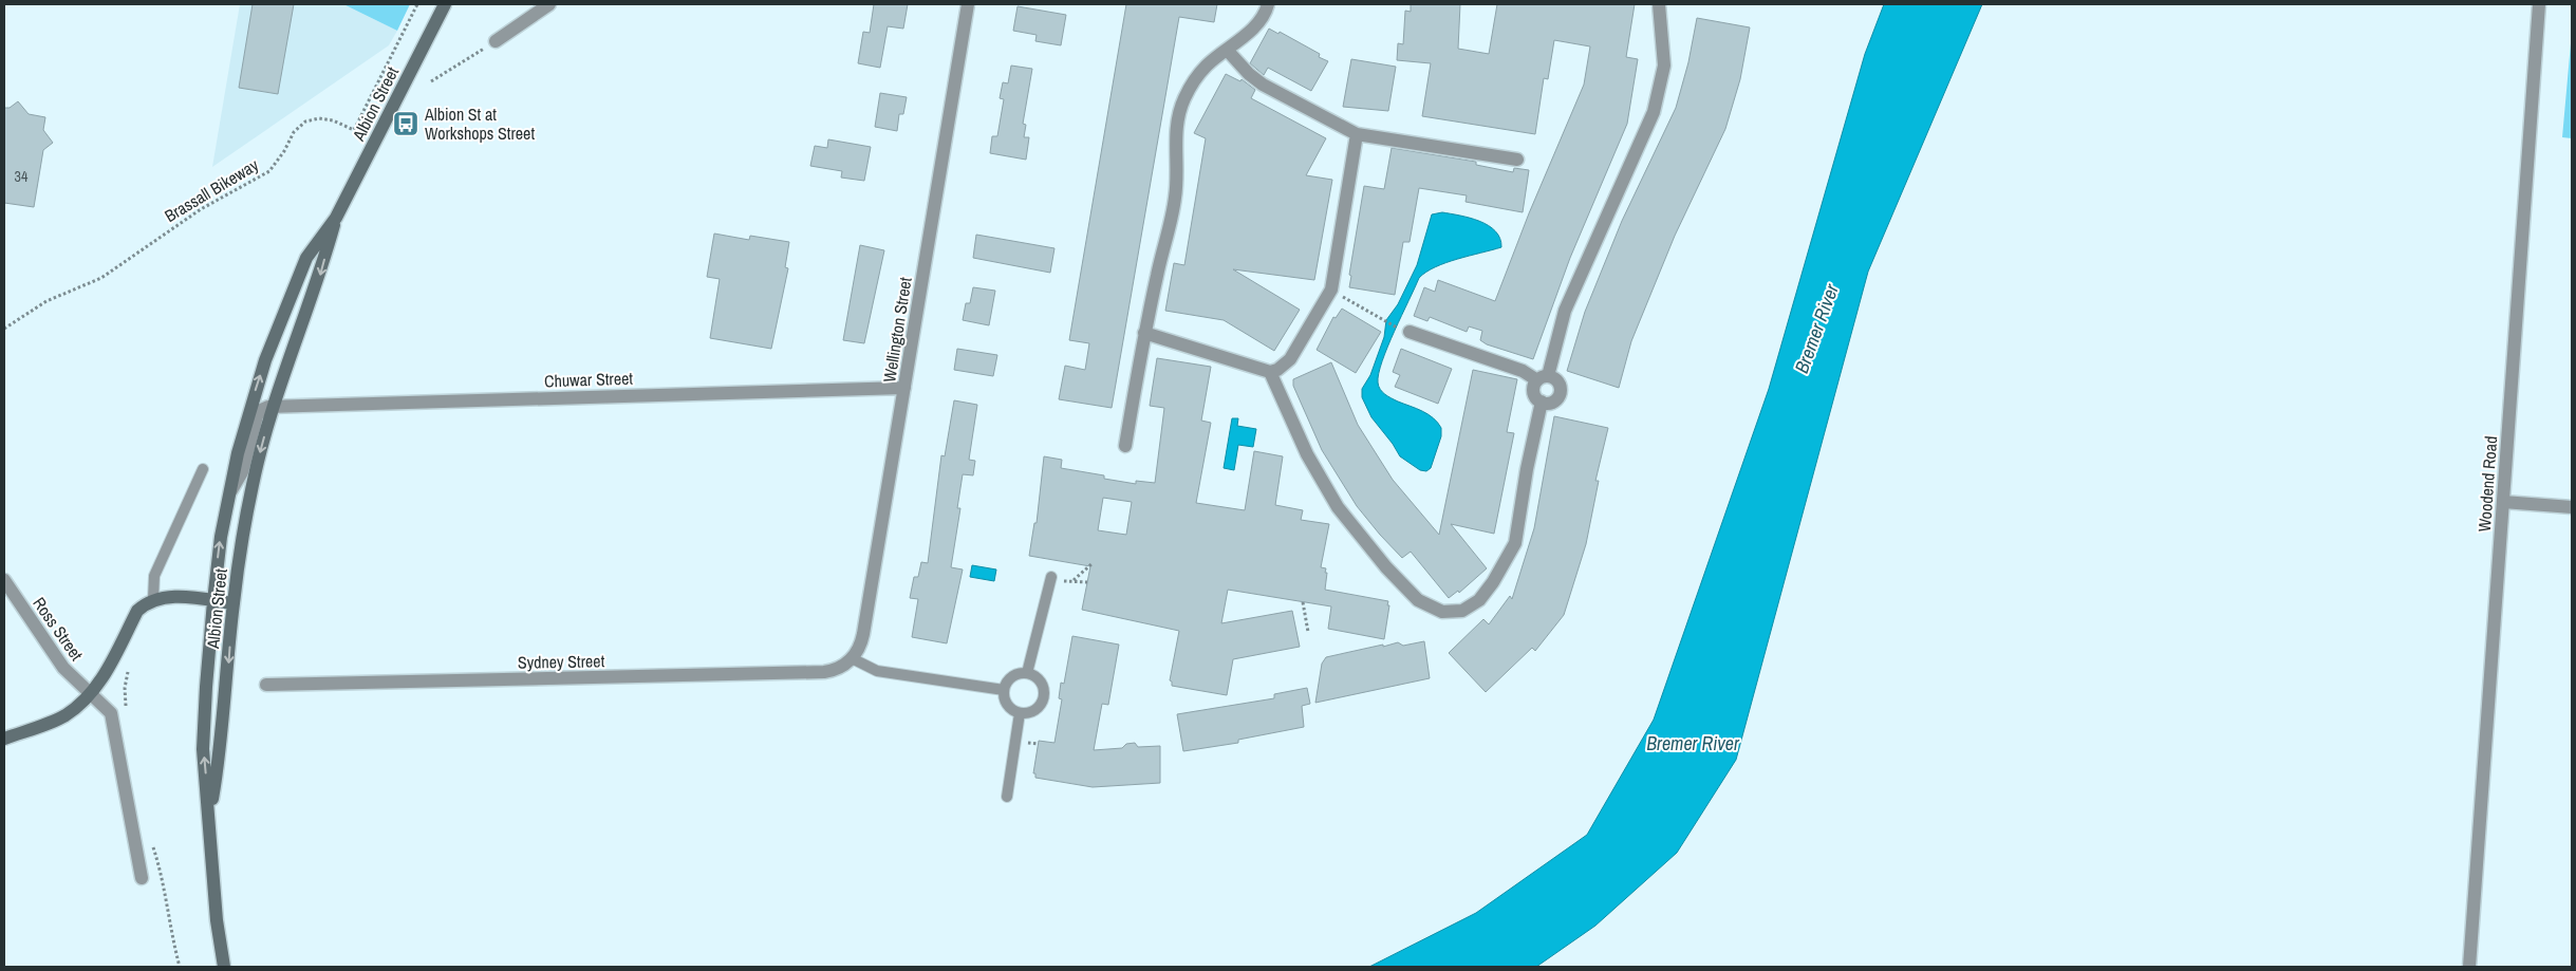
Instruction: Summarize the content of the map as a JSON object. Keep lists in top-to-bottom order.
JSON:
{
  "streets": {
    "main road": ["Albion Street"],
    "street": [
      "Wellington Street",
      "Chuwar Street",
      "Woodend Road",
      "Ross Street",
      "Sydney Street"
    ],
    "path": ["Brassall Bikeway"]
  },
  "crossings": [
    ["Albion Street", "Chuwar Street"],
    ["Wellington Street", "Chuwar Street"],
    ["Wellington Street", "Sydney Street"]
  ],
  "water": ["Bremer River"],
  "places": {
    "bus stop": ["Albion St at Workshops Street"]
  },
  "house_numbers": ["34"]
}
